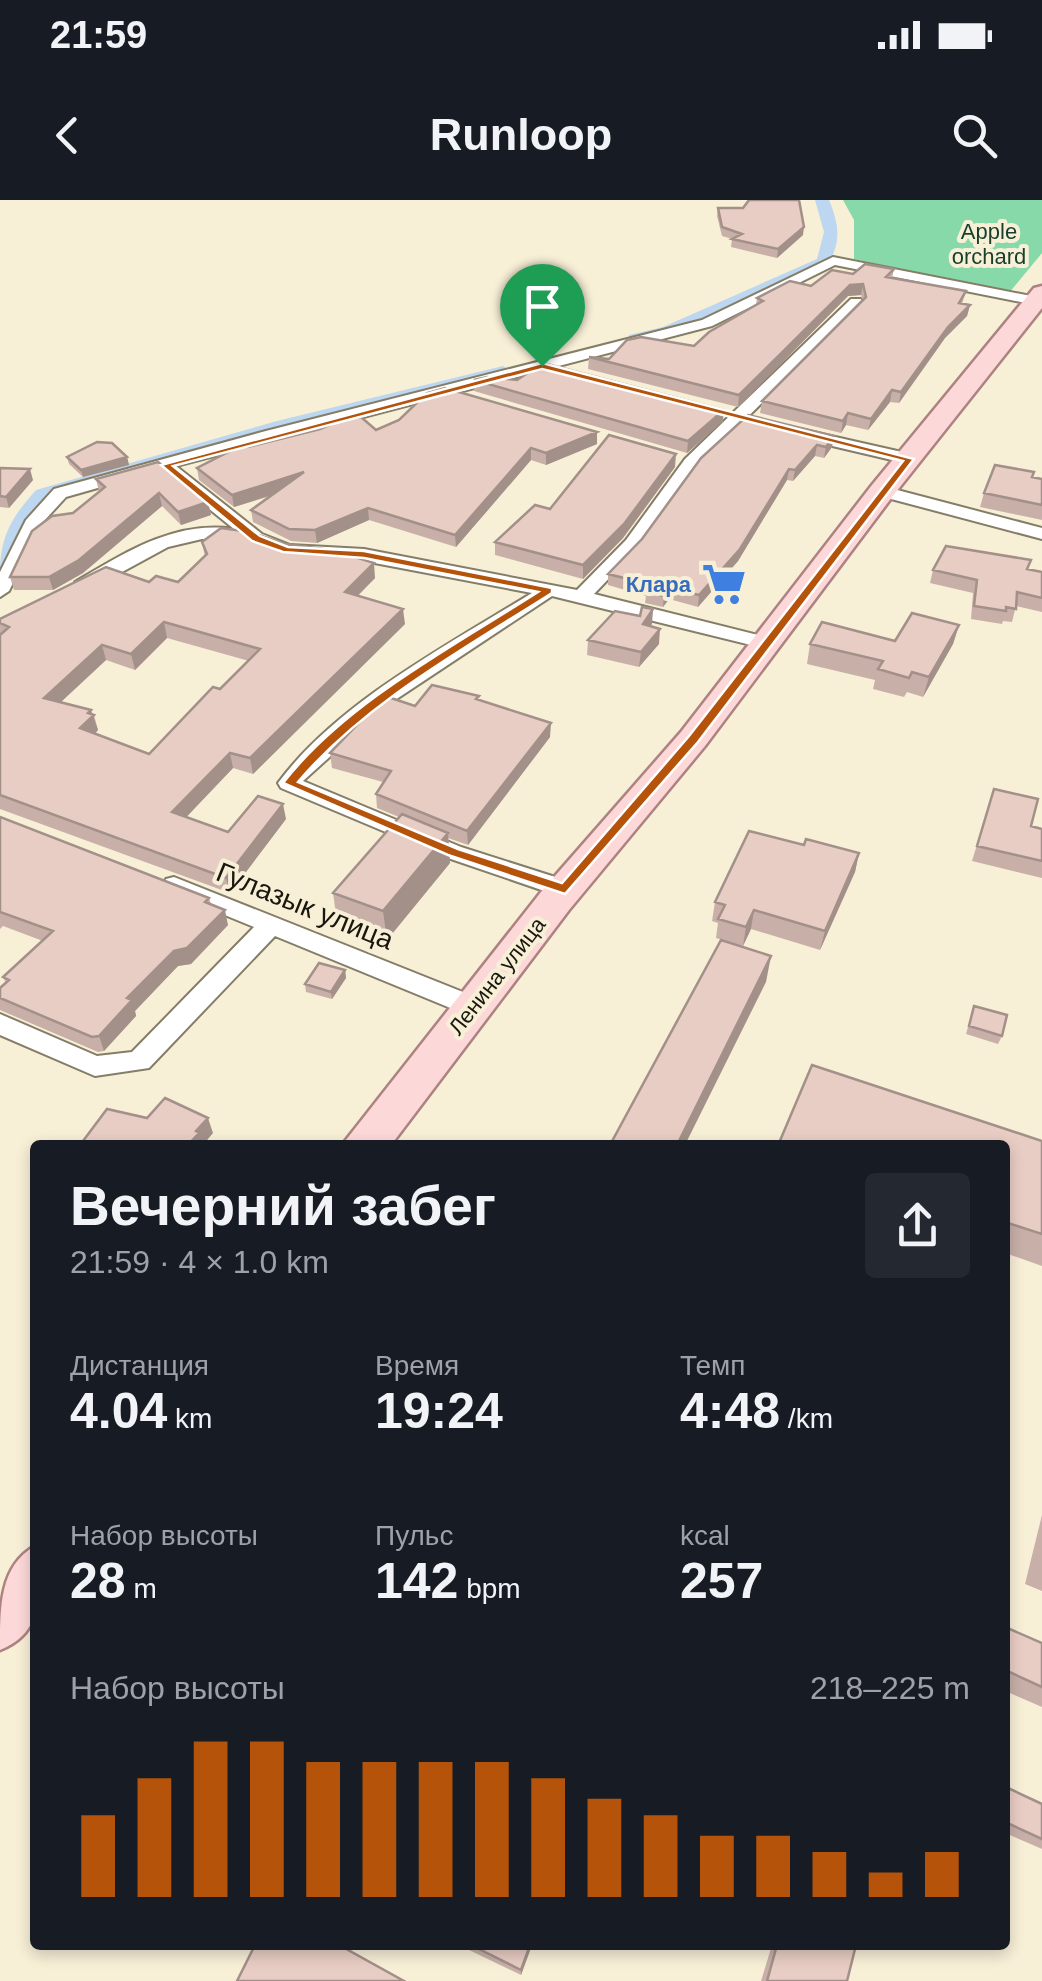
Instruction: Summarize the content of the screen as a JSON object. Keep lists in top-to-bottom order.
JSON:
{
  "streets": {
    "main road": ["Ленина улица"],
    "street": ["Гулазык улица"]
  },
  "crossings": [
    ["Гулазык улица", "Ленина улица"]
  ],
  "parks": ["Apple orchard"],
  "places": {
    "supermarket": ["Клара"]
  },
  "page": {
    "status": "21:59",
    "header": "Runloop",
    "heading": ["Вечерний забег", "21:59 · 4 × 1.0 km"],
    "stats": [
      ["Дистанция", "4.04 km"],
      ["Время", "19:24"],
      ["Темп", "4:48 /km"],
      ["Набор высоты", "28 m"],
      ["Пульс", "142 bpm"],
      ["kcal", "257"]
    ],
    "chart": ["Набор высоты", "218–225 m"]
  }
}
